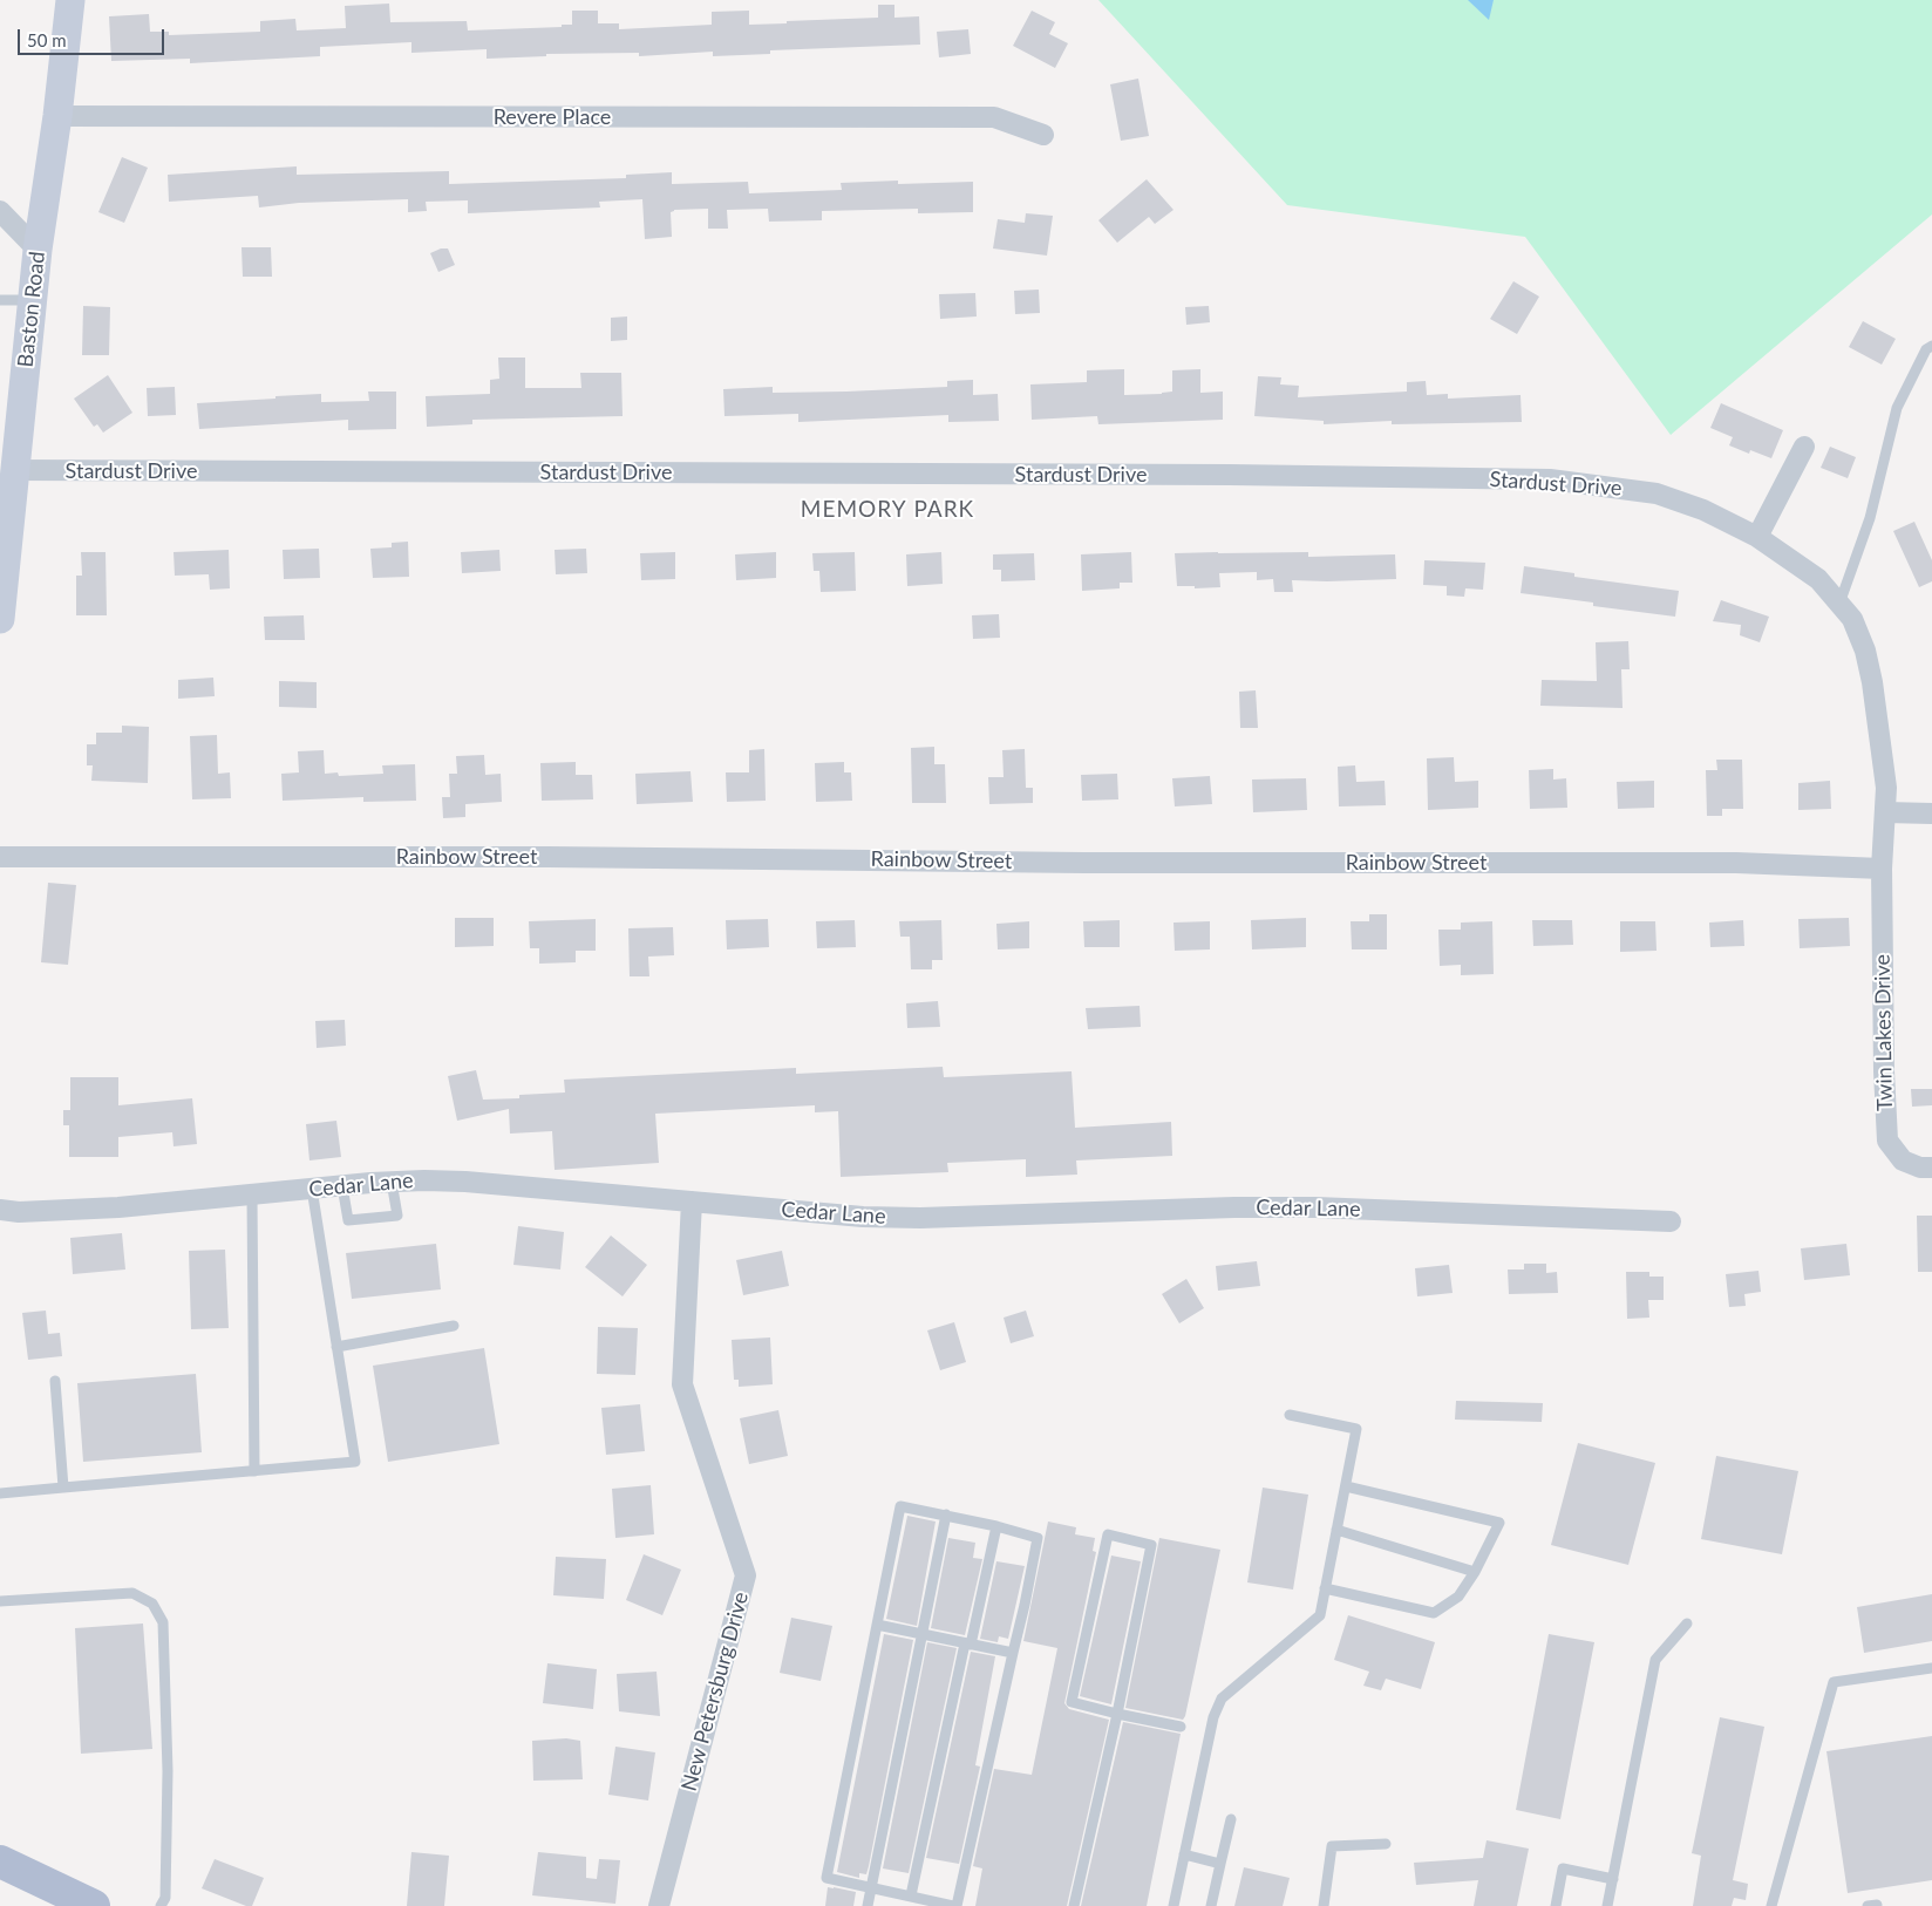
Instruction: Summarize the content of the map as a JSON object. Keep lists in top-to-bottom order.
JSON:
{
  "streets": {
    "main road": ["Baston Road"],
    "street": [
      "Revere Place",
      "Stardust Drive",
      "Rainbow Street",
      "Twin Lakes Drive",
      "Cedar Lane",
      "New Petersburg Drive"
    ]
  },
  "crossings": [
    ["Revere Place", "Baston Road"],
    ["Baston Road", "Stardust Drive"],
    ["Stardust Drive", "Rainbow Street"],
    ["Stardust Drive", "Twin Lakes Drive"],
    ["Rainbow Street", "Twin Lakes Drive"],
    ["Cedar Lane", "New Petersburg Drive"]
  ],
  "districts": ["MEMORY PARK"],
  "scale_bar": "50 m"
}
